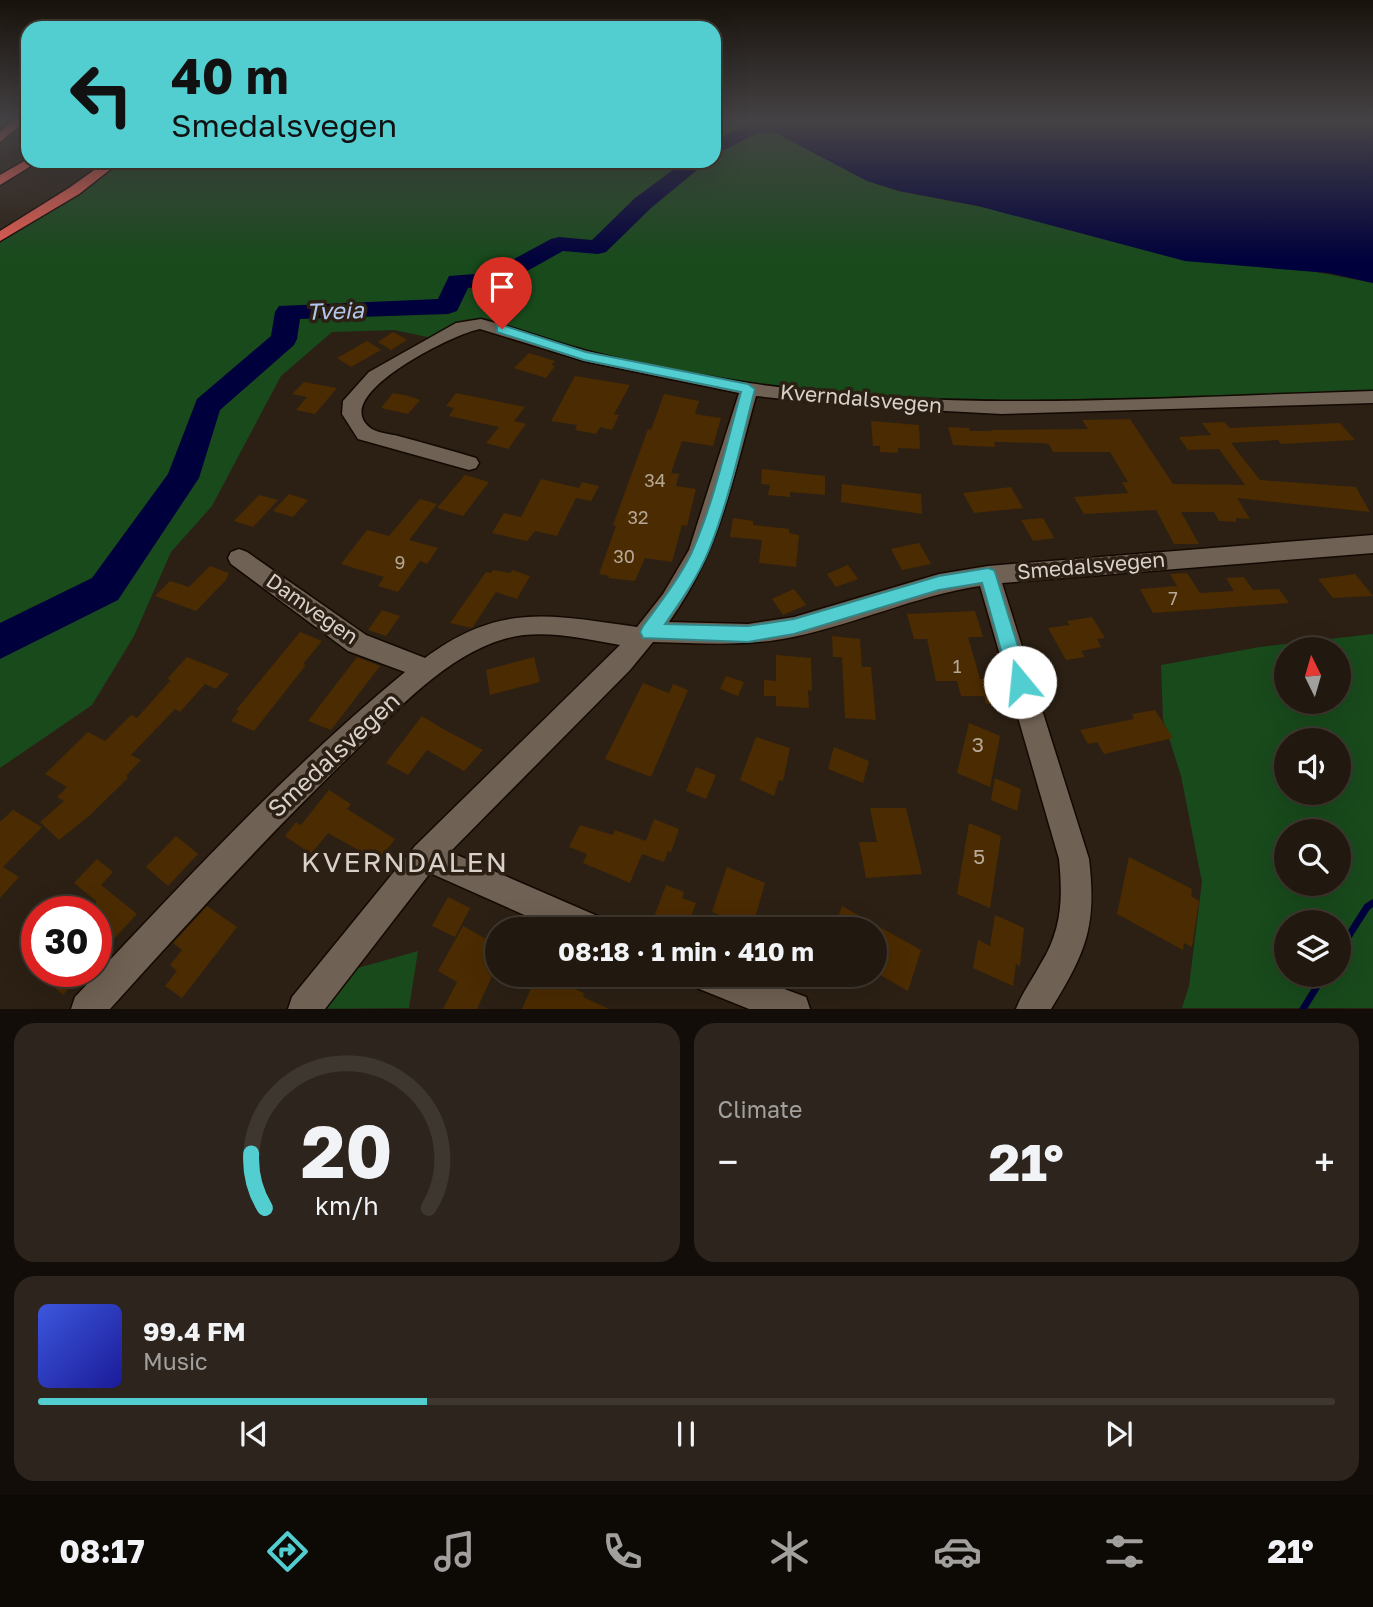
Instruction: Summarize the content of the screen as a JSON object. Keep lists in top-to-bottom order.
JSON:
{
  "streets": {
    "street": ["Kverndalsvegen", "Smedalsvegen", "Damvegen"]
  },
  "crossings": [
    ["Smedalsvegen", "Damvegen"]
  ],
  "districts": ["KVERNDALEN"],
  "water": ["Tveia"],
  "house_numbers": [
    "34",
    "32",
    "30",
    "9",
    "7",
    "1",
    "3",
    "5"
  ],
  "north": "top",
  "page": {
    "turn": ["40 m", "Smedalsvegen"],
    "limit": "30",
    "trip": "08:18 · 1 min · 410 m",
    "tile": "Climate",
    "heat": ["−", "21°", "+"],
    "song": ["99.4 FM", "Music"],
    "tabs": ["08:17", "21°"],
    "gauge": ["20", "km/h"]
  }
}
